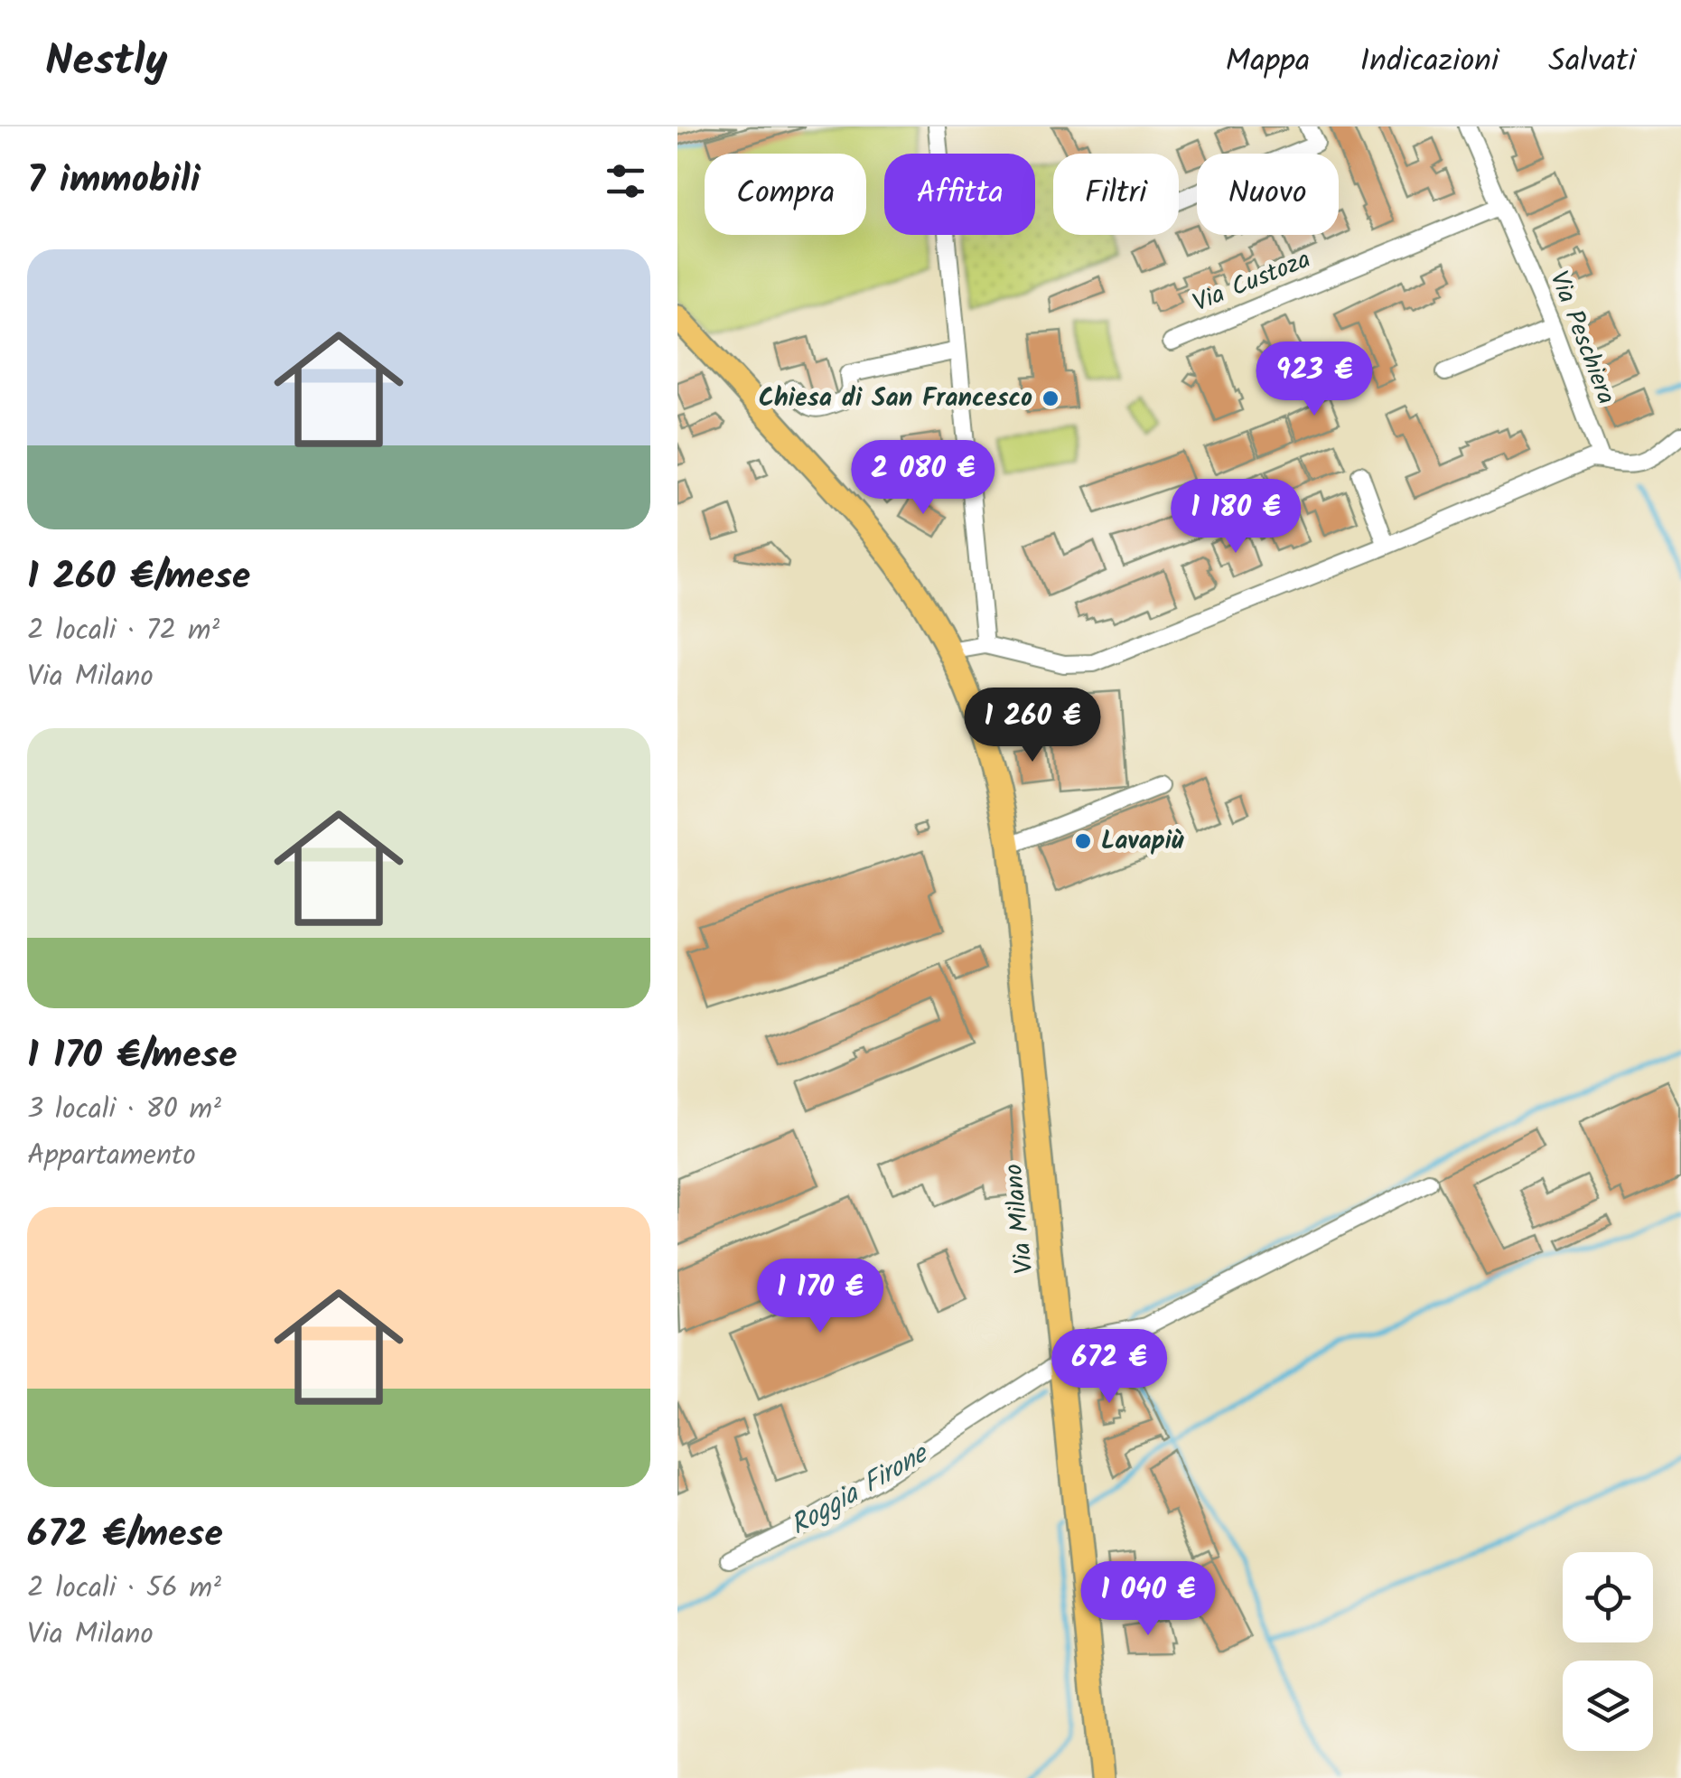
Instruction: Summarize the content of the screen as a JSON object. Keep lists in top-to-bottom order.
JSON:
{
  "streets": {
    "main road": ["Via Milano"],
    "street": ["Via Custoza", "Via Peschiera"]
  },
  "crossings": [
    ["Via Custoza", "Via Peschiera"]
  ],
  "water": ["Roggia Firone"],
  "places": ["Chiesa di San Francesco", "Lavapiù"],
  "page": {
    "header": "Nestly",
    "nav": ["Mappa", "Indicazioni", "Salvati"],
    "heading": "7 immobili",
    "chip": [
      "Compra",
      "Affitta",
      "Filtri",
      "Nuovo"
    ],
    "list": [
      {
        "name": "1 260 €/mese",
        "note": "2 locali · 72 m² · Via Milano"
      },
      {
        "name": "1 170 €/mese",
        "note": "3 locali · 80 m² · Appartamento"
      },
      {
        "name": "672 €/mese",
        "note": "2 locali · 56 m² · Via Milano"
      }
    ],
    "price": [
      "923 €",
      "2 080 €",
      "1 180 €",
      "1 260 €",
      "1 170 €",
      "672 €",
      "1 040 €"
    ]
  }
}
